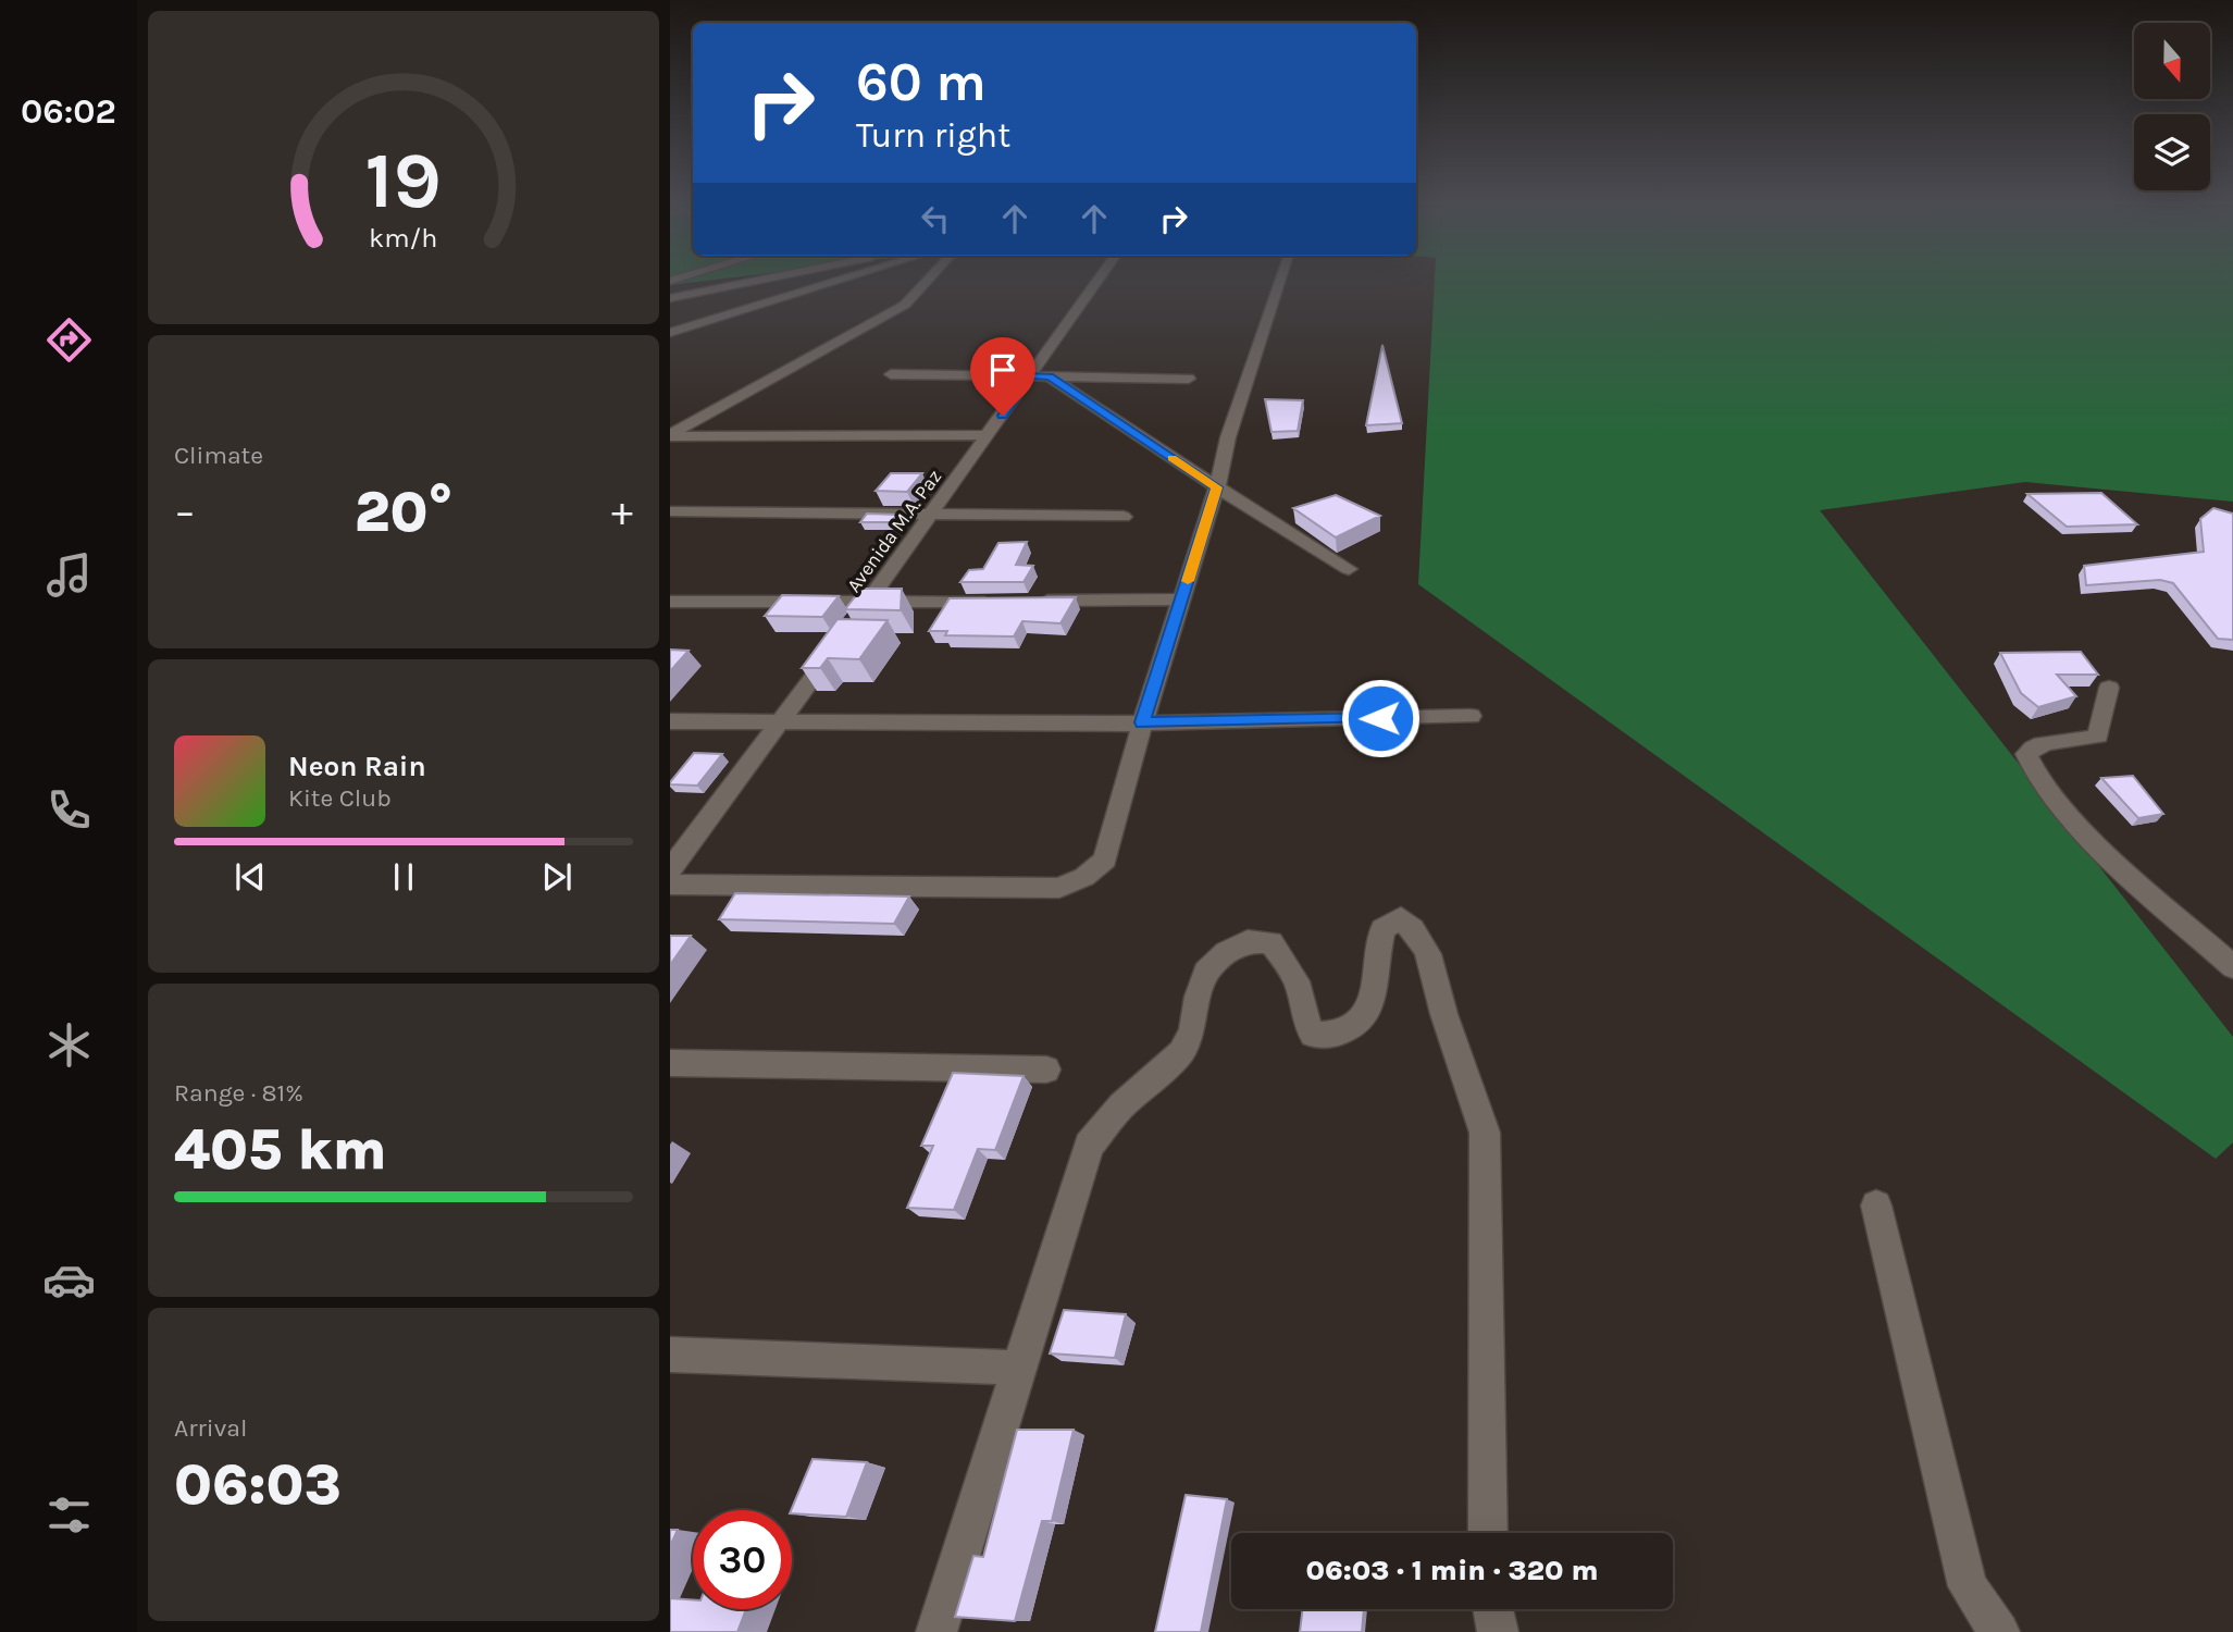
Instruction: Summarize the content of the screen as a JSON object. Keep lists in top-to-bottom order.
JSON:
{
  "streets": {
    "street": ["Avenida M.A. Paz"]
  },
  "north": "bottom",
  "page": {
    "tabs": "06:02",
    "turn": ["60 m", "Turn right"],
    "tile": [
      "Climate",
      ["Range · 81%", "405 km"],
      ["Arrival", "06:03"]
    ],
    "heat": ["−", "20°", "+"],
    "song": ["Neon Rain", "Kite Club"],
    "limit": "30",
    "trip": "06:03 · 1 min · 320 m",
    "gauge": ["19", "km/h"]
  }
}
